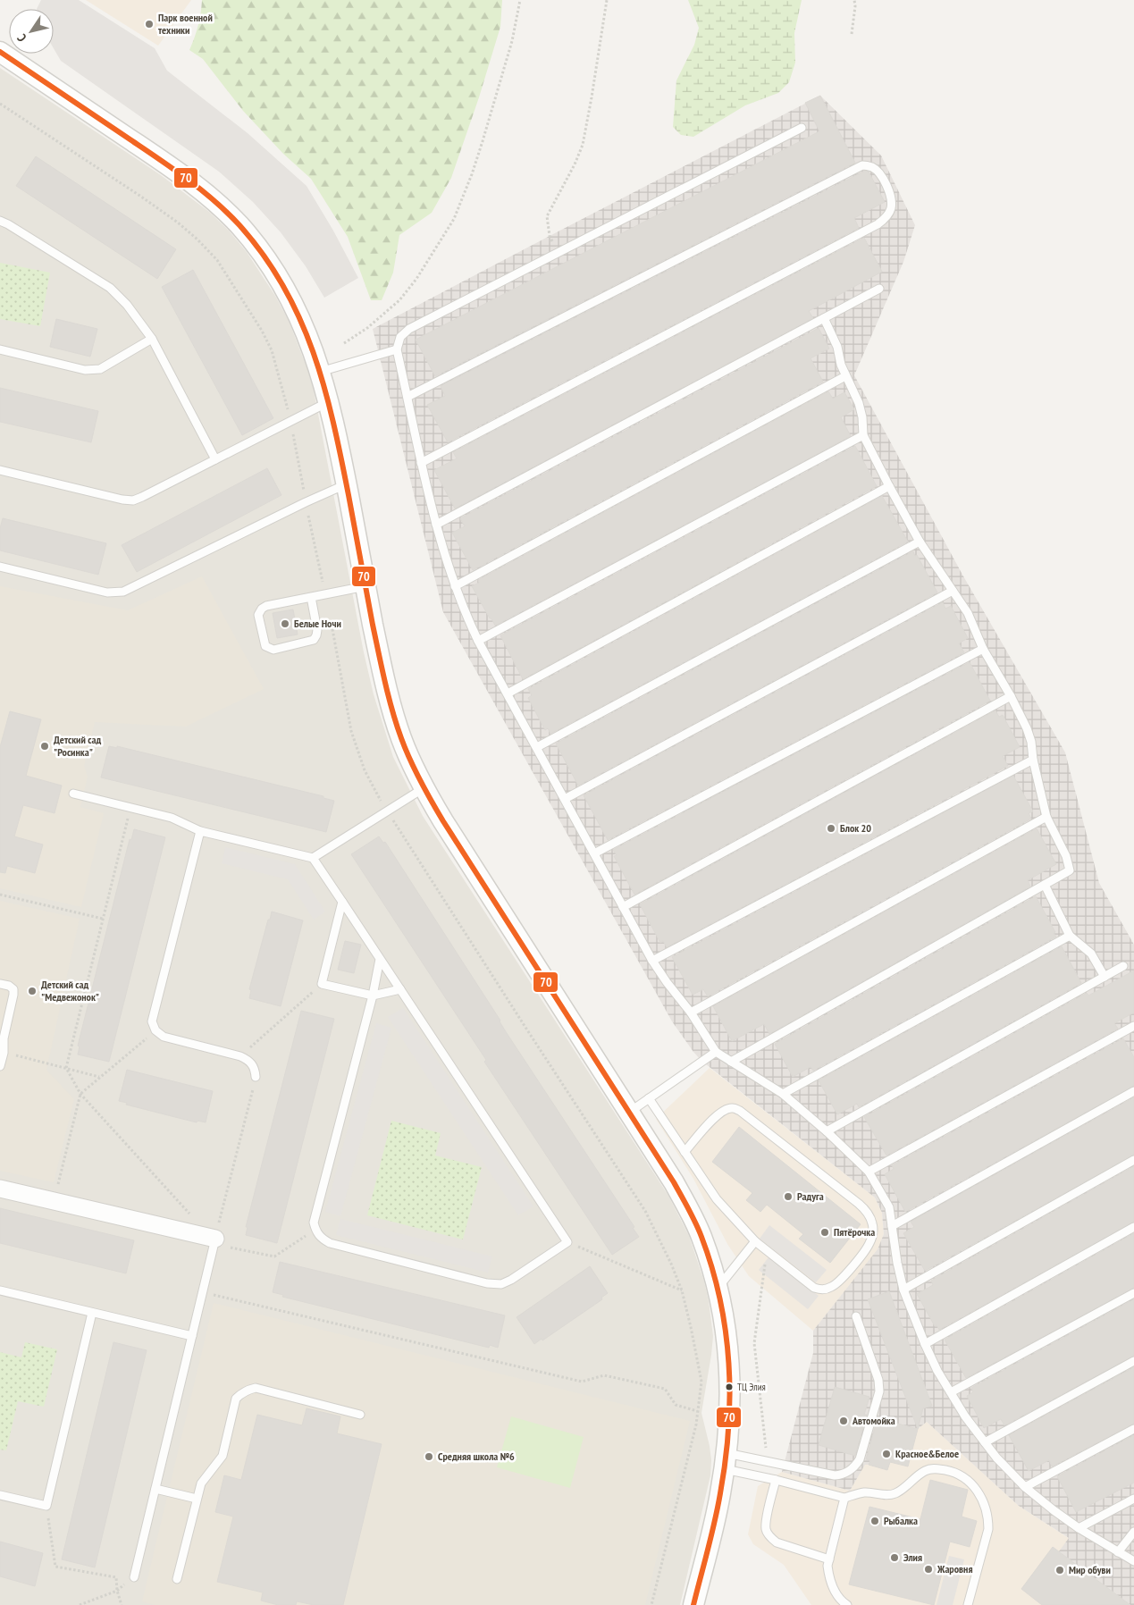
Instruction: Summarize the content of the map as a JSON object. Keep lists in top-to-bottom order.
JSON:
{
  "places": [
    "Парк военной техники",
    "Белые Ночи",
    "Детский сад \"Росинка\"",
    "Блок 20",
    "Детский сад \"Медвежонок\"",
    "Радуга",
    "Пятёрочка",
    "ТЦ Элия",
    "Автомойка",
    "Красное&Белое",
    "Средняя школа №6",
    "Рыбалка",
    "Элия",
    "Жаровня",
    "Мир обуви"
  ],
  "lines": ["transit line 70"],
  "north": "bottom left"
}
